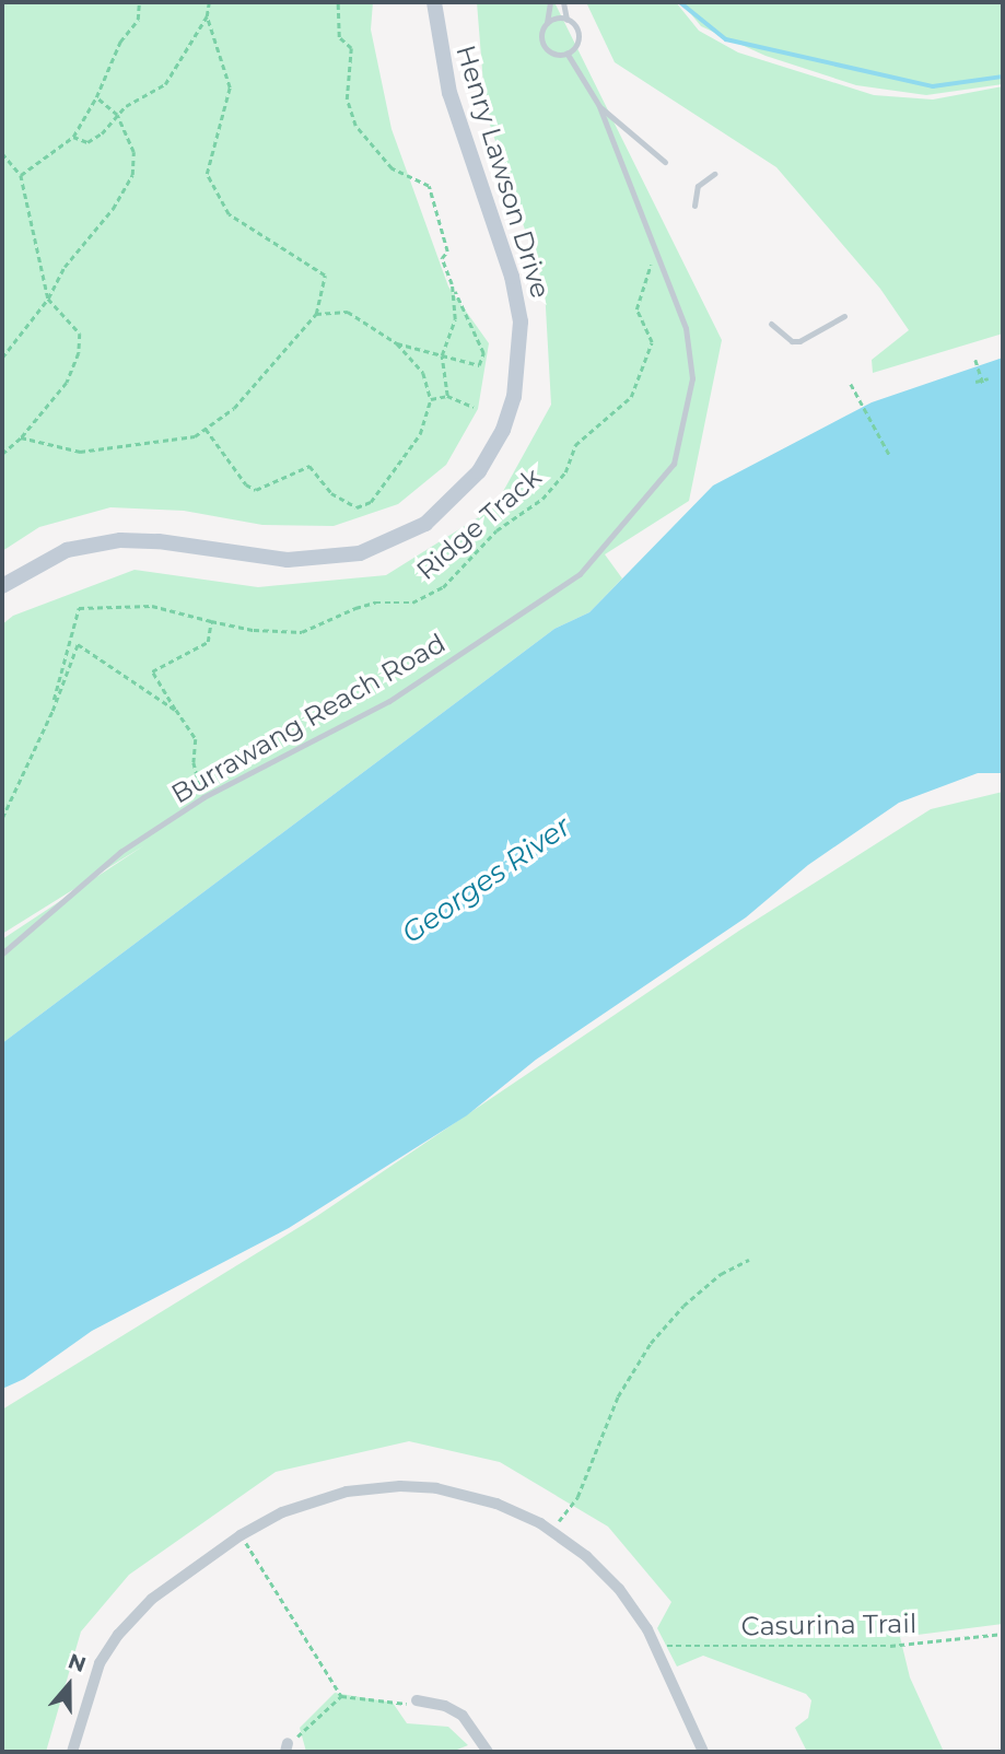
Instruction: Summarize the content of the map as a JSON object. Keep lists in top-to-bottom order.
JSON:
{
  "streets": {
    "main road": ["Henry Lawson Drive"],
    "lane": ["Burrawang Reach Road"],
    "path": ["Ridge Track", "Casurina Trail"]
  },
  "crossings": [
    ["Ridge Track", "Burrawang Reach Road"]
  ],
  "water": ["Georges River"],
  "north": "top"
}
